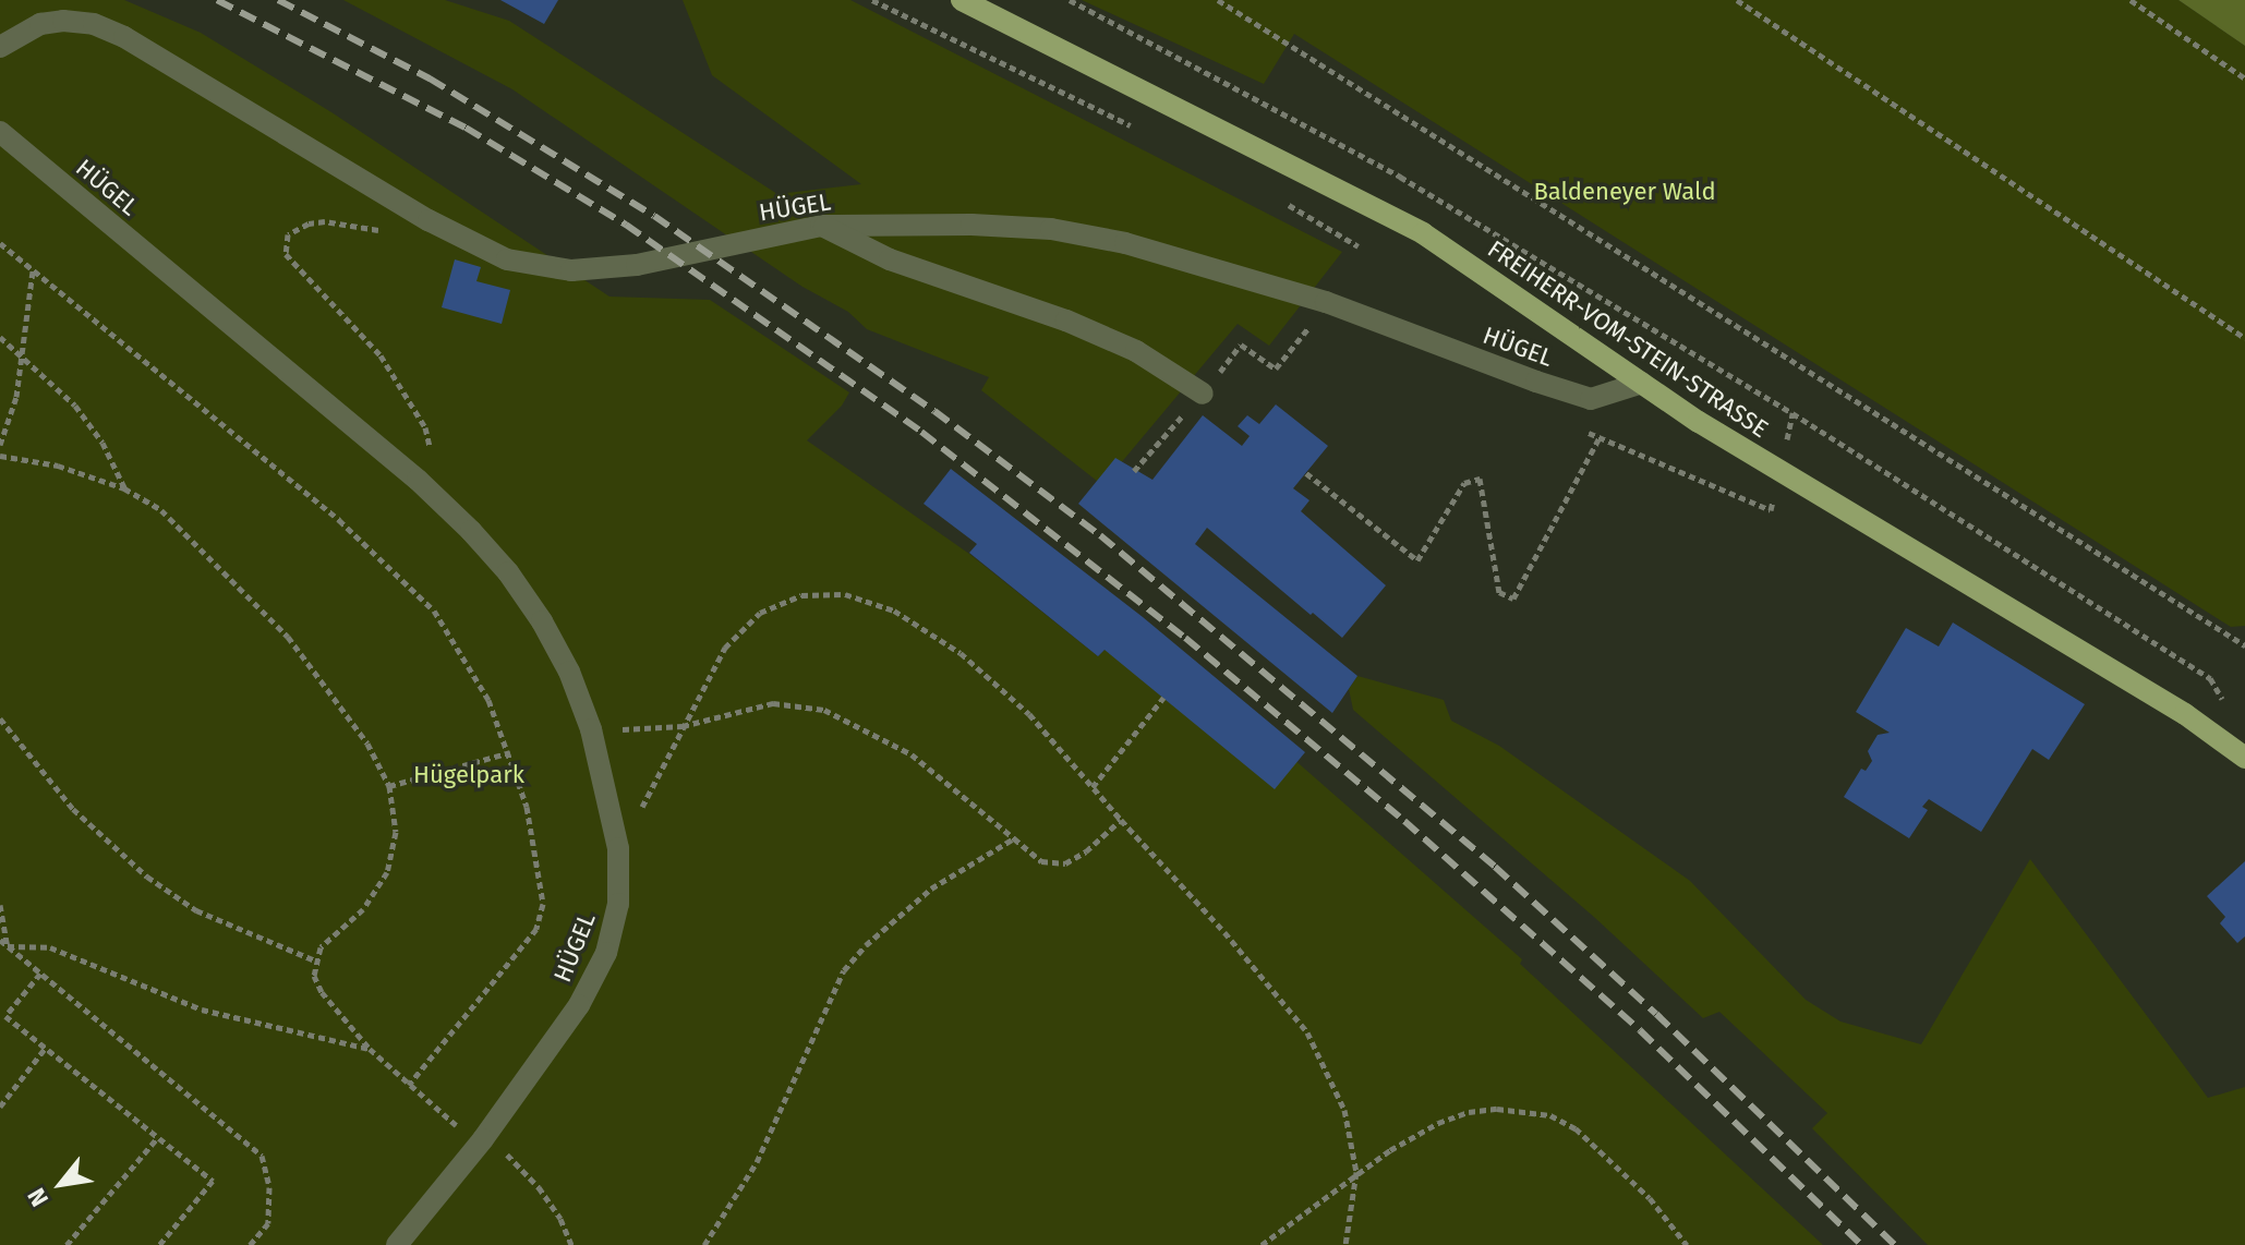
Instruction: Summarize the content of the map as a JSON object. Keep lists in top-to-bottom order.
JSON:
{
  "streets": {
    "main road": ["FREIHERR-VOM-STEIN-STRASSE"],
    "lane": ["HÜGEL"]
  },
  "crossings": [
    ["HÜGEL", "FREIHERR-VOM-STEIN-STRASSE"]
  ],
  "parks": ["Baldeneyer Wald", "Hügelpark"],
  "north": "bottom left"
}
